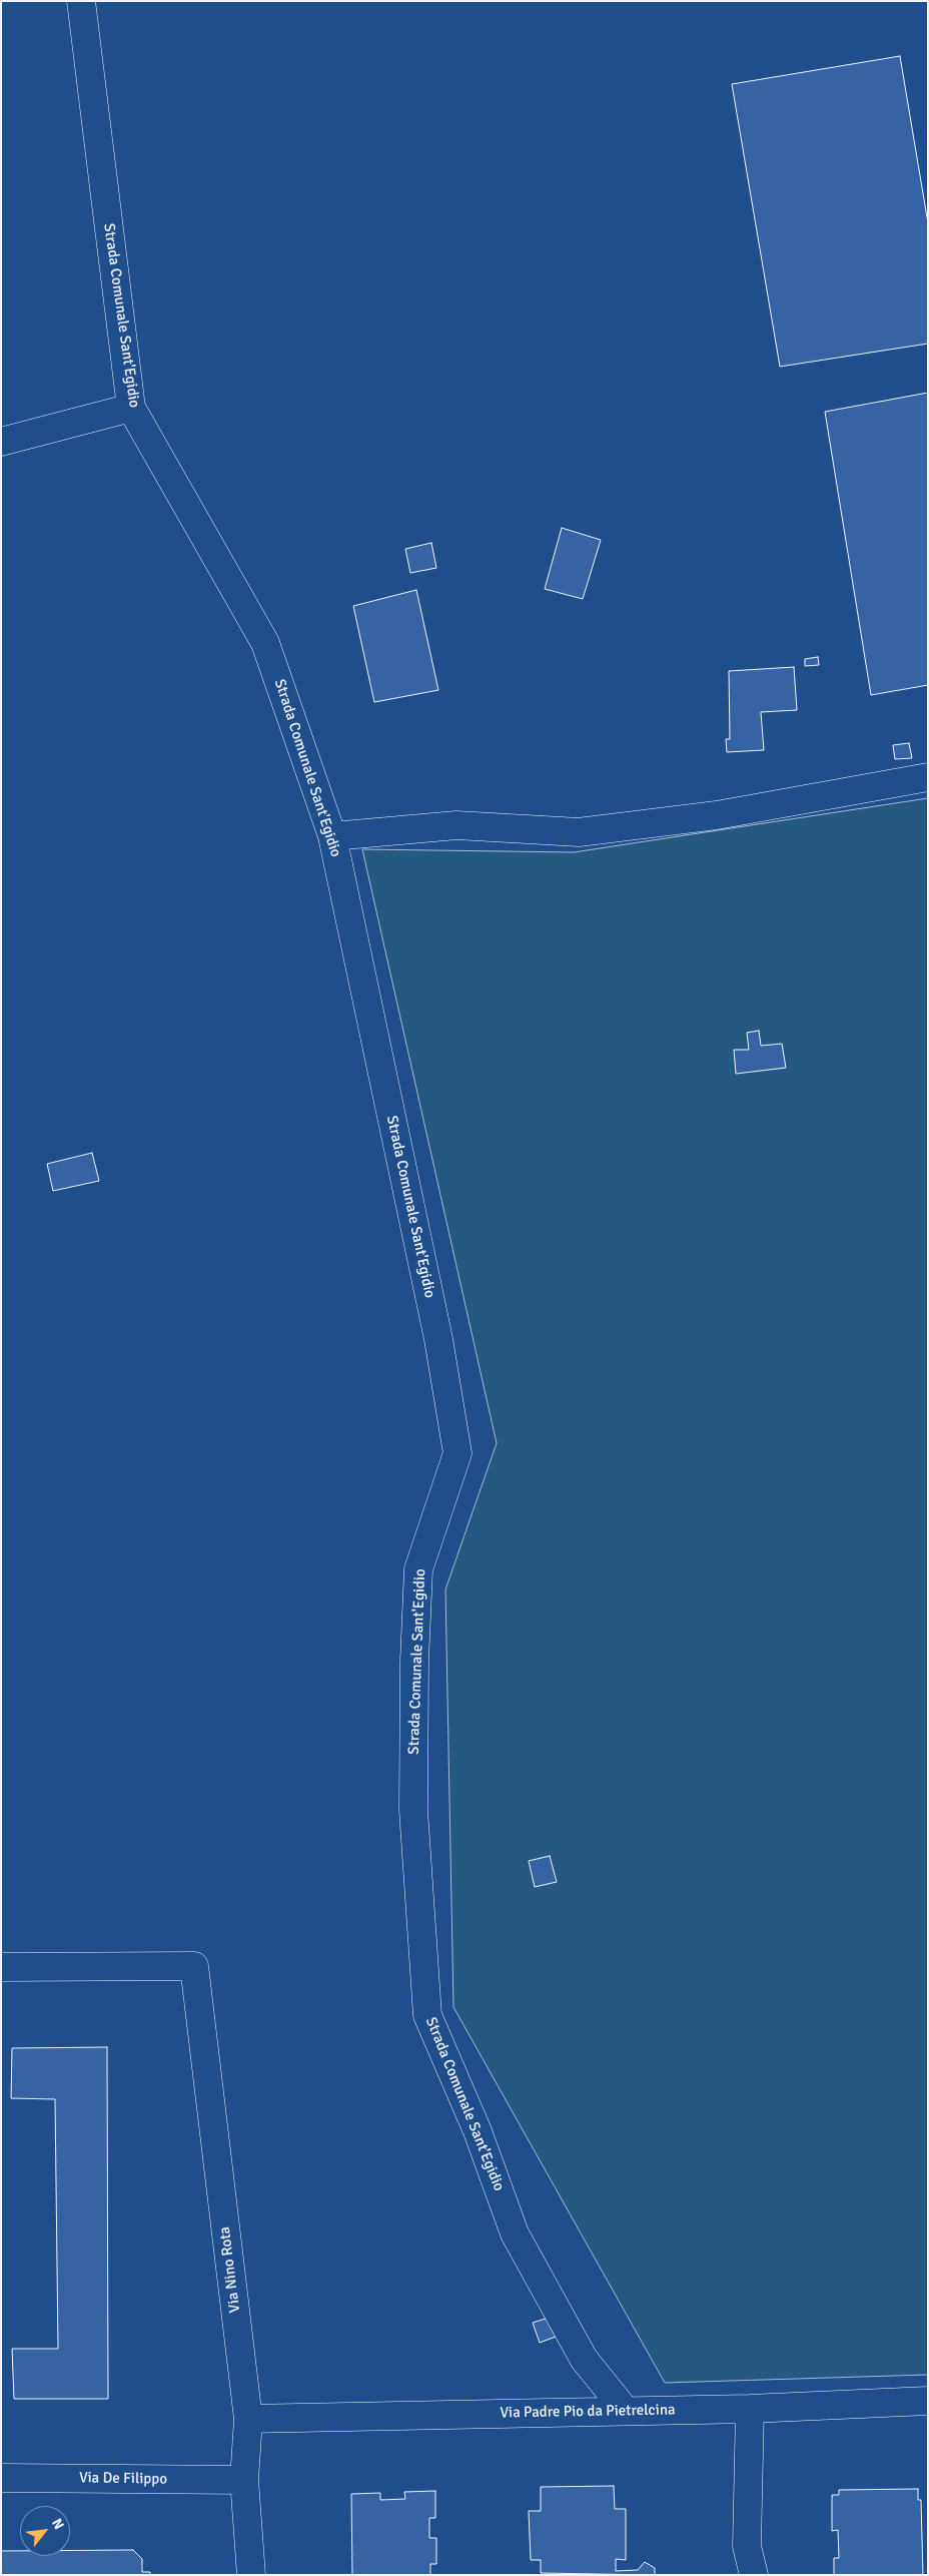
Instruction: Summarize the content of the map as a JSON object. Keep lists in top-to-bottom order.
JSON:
{
  "streets": {
    "street": [
      "Strada Comunale Sant'Egidio",
      "Via Nino Rota",
      "Via Padre Pio da Pietrelcina",
      "Via De Filippo"
    ]
  },
  "crossings": [
    ["Strada Comunale Sant'Egidio", "Via Padre Pio da Pietrelcina"],
    ["Via Nino Rota", "Via Padre Pio da Pietrelcina"],
    ["Via Nino Rota", "Via De Filippo"]
  ],
  "north": "top right"
}
